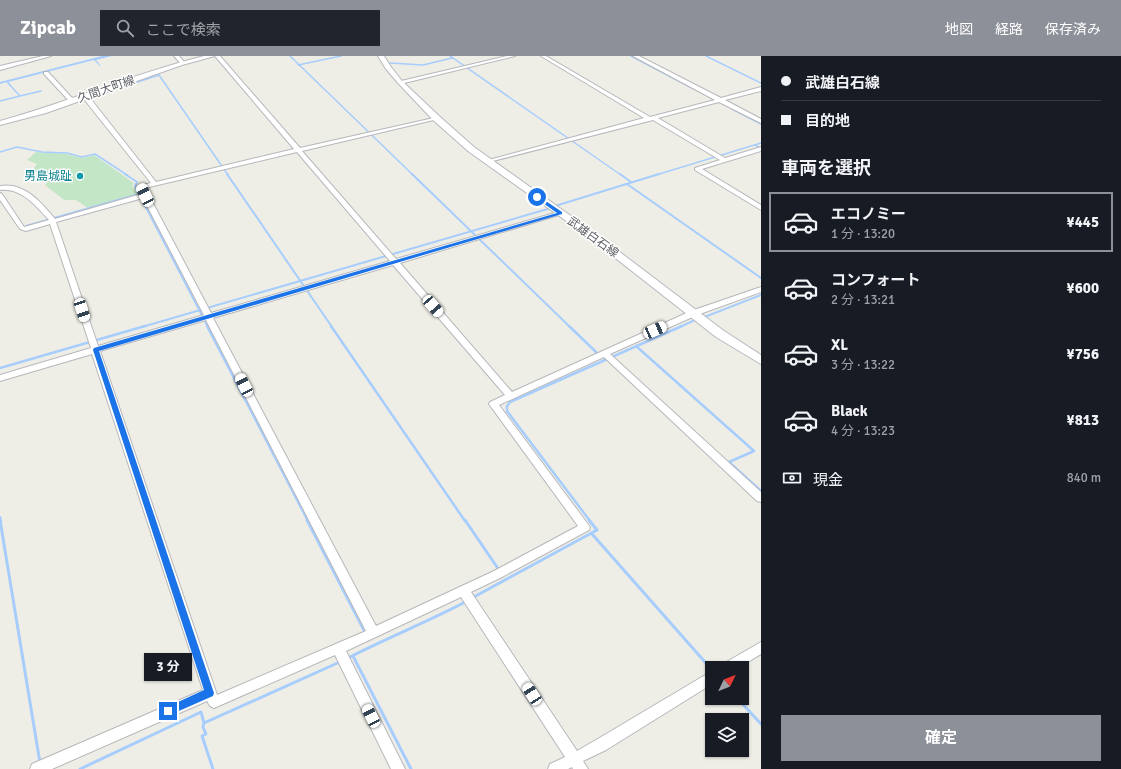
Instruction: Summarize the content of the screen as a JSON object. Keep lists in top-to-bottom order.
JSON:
{
  "streets": {
    "main road": ["久間大町線", "武雄白石線"]
  },
  "places": ["男島城趾"],
  "north": "top right",
  "page": {
    "header": "Zipcab",
    "search": "ここで検索",
    "nav": ["地図", "経路", "保存済み"],
    "banner": ["武雄白石線", "目的地"],
    "heading": "車両を選択",
    "list": [
      {
        "name": "エコノミー",
        "note": "1 分 · 13:20",
        "value": "¥445"
      },
      {
        "name": "コンフォート",
        "note": "2 分 · 13:21",
        "value": "¥600"
      },
      {
        "name": "XL",
        "note": "3 分 · 13:22",
        "value": "¥756"
      },
      {
        "name": "Black",
        "note": "4 分 · 13:23",
        "value": "¥813"
      }
    ],
    "pay": ["現金", "840 m"],
    "bubble": "3 分",
    "buttons": "確定"
  }
}
